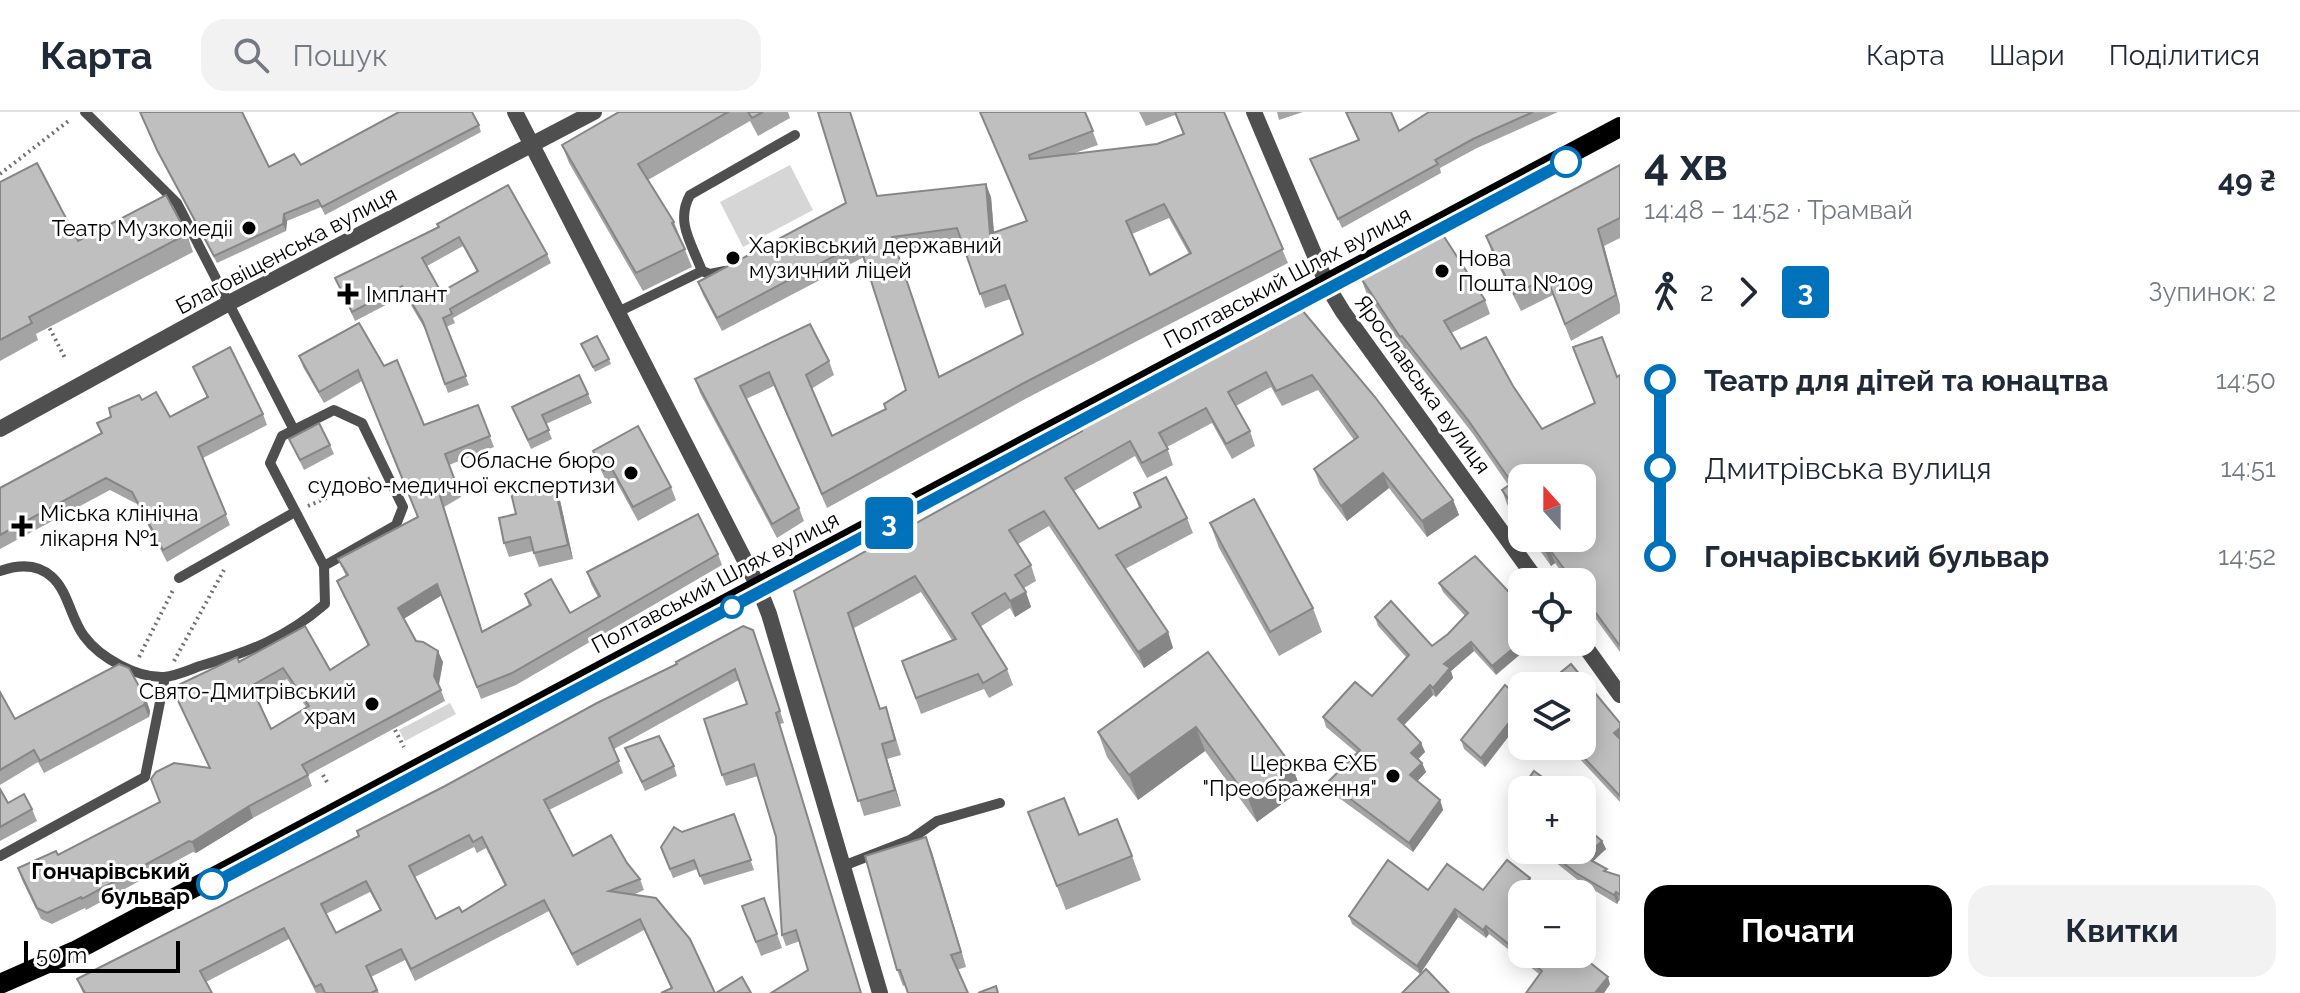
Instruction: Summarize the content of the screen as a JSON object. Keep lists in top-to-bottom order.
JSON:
{
  "streets": {
    "main road": ["Полтавський Шлях вулиця"],
    "street": ["Благовіщенська вулиця", "Ярославська вулиця"]
  },
  "crossings": [
    ["Полтавський Шлях вулиця", "Ярославська вулиця"]
  ],
  "places": {
    "other": [
      "Театр Музкомедіі",
      "Харківський державний музичний ліцей",
      "Нова Пошта №109",
      "Обласне бюро судово-медичної експертизи",
      "Свято-Дмитрівський храм",
      "Церква ЄХБ \"Преображення\"",
      "Гончарівський бульвар"
    ],
    "health": ["Імплант", "Міська клінічна лікарня №1"]
  },
  "lines": ["tram line 3"],
  "scale_bar": "50 m",
  "north": "top",
  "page": {
    "header": "Карта",
    "search": "Пошук",
    "nav": ["Карта", "Шари", "Поділитися"],
    "on_map": "3",
    "heading": ["4 хв", "14:48 – 14:52 · Трамвай", "49 ₴"],
    "legs": ["2", "3", "Зупинок: 2"],
    "list": [
      {
        "name": "Театр для дітей та юнацтва",
        "value": "14:50"
      },
      {
        "name": "Дмитрівська вулиця",
        "value": "14:51"
      },
      {
        "name": "Гончарівський бульвар",
        "value": "14:52"
      }
    ],
    "map_buttons": ["+", "−"],
    "buttons": ["Почати", "Квитки"],
    "scale": "50 m"
  }
}
